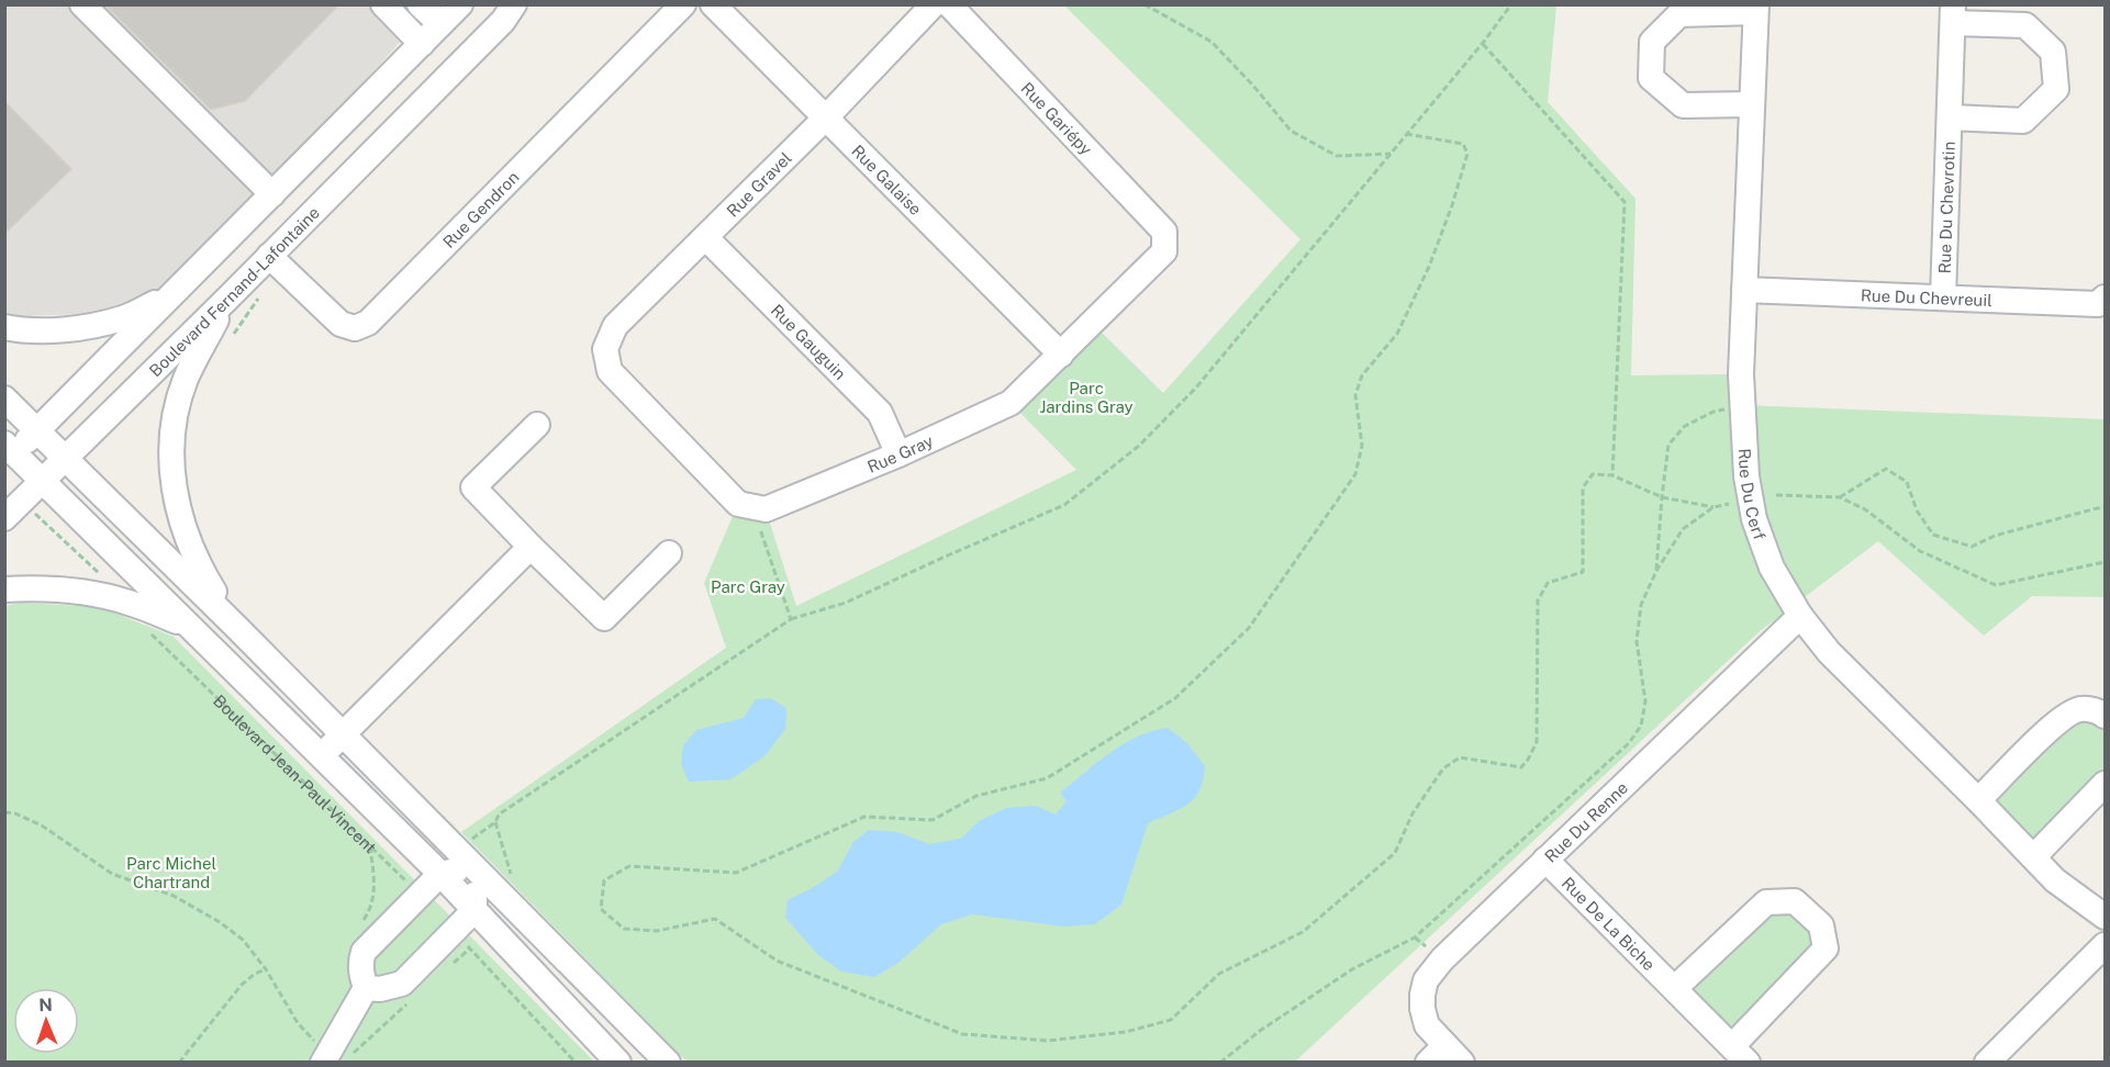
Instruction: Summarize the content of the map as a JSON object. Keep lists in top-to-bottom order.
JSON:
{
  "streets": {
    "street": [
      "Rue Gariépy",
      "Rue Galaise",
      "Rue Gravel",
      "Rue Du Chevrotin",
      "Rue Gendron",
      "Boulevard Fernand-Lafontaine",
      "Rue Du Chevreuil",
      "Rue Gauguin",
      "Rue Gray",
      "Rue Du Cerf",
      "Boulevard Jean-Paul-Vincent",
      "Rue Du Renne",
      "Rue De La Biche"
    ]
  },
  "crossings": [
    ["Rue Gariépy", "Rue Gray"],
    ["Rue Galaise", "Rue Gravel"],
    ["Rue Galaise", "Rue Gray"],
    ["Rue Gravel", "Rue Gauguin"],
    ["Rue Gravel", "Rue Gray"],
    ["Rue Du Chevrotin", "Rue Du Chevreuil"],
    ["Rue Gendron", "Boulevard Fernand-Lafontaine"],
    ["Boulevard Fernand-Lafontaine", "Boulevard Jean-Paul-Vincent"],
    ["Rue Du Chevreuil", "Rue Du Cerf"],
    ["Rue Gauguin", "Rue Gray"],
    ["Rue Du Cerf", "Rue Du Renne"],
    ["Rue Du Renne", "Rue De La Biche"]
  ],
  "parks": ["Parc Jardins Gray", "Parc Gray", "Parc Michel Chartrand"],
  "north": "top"
}
